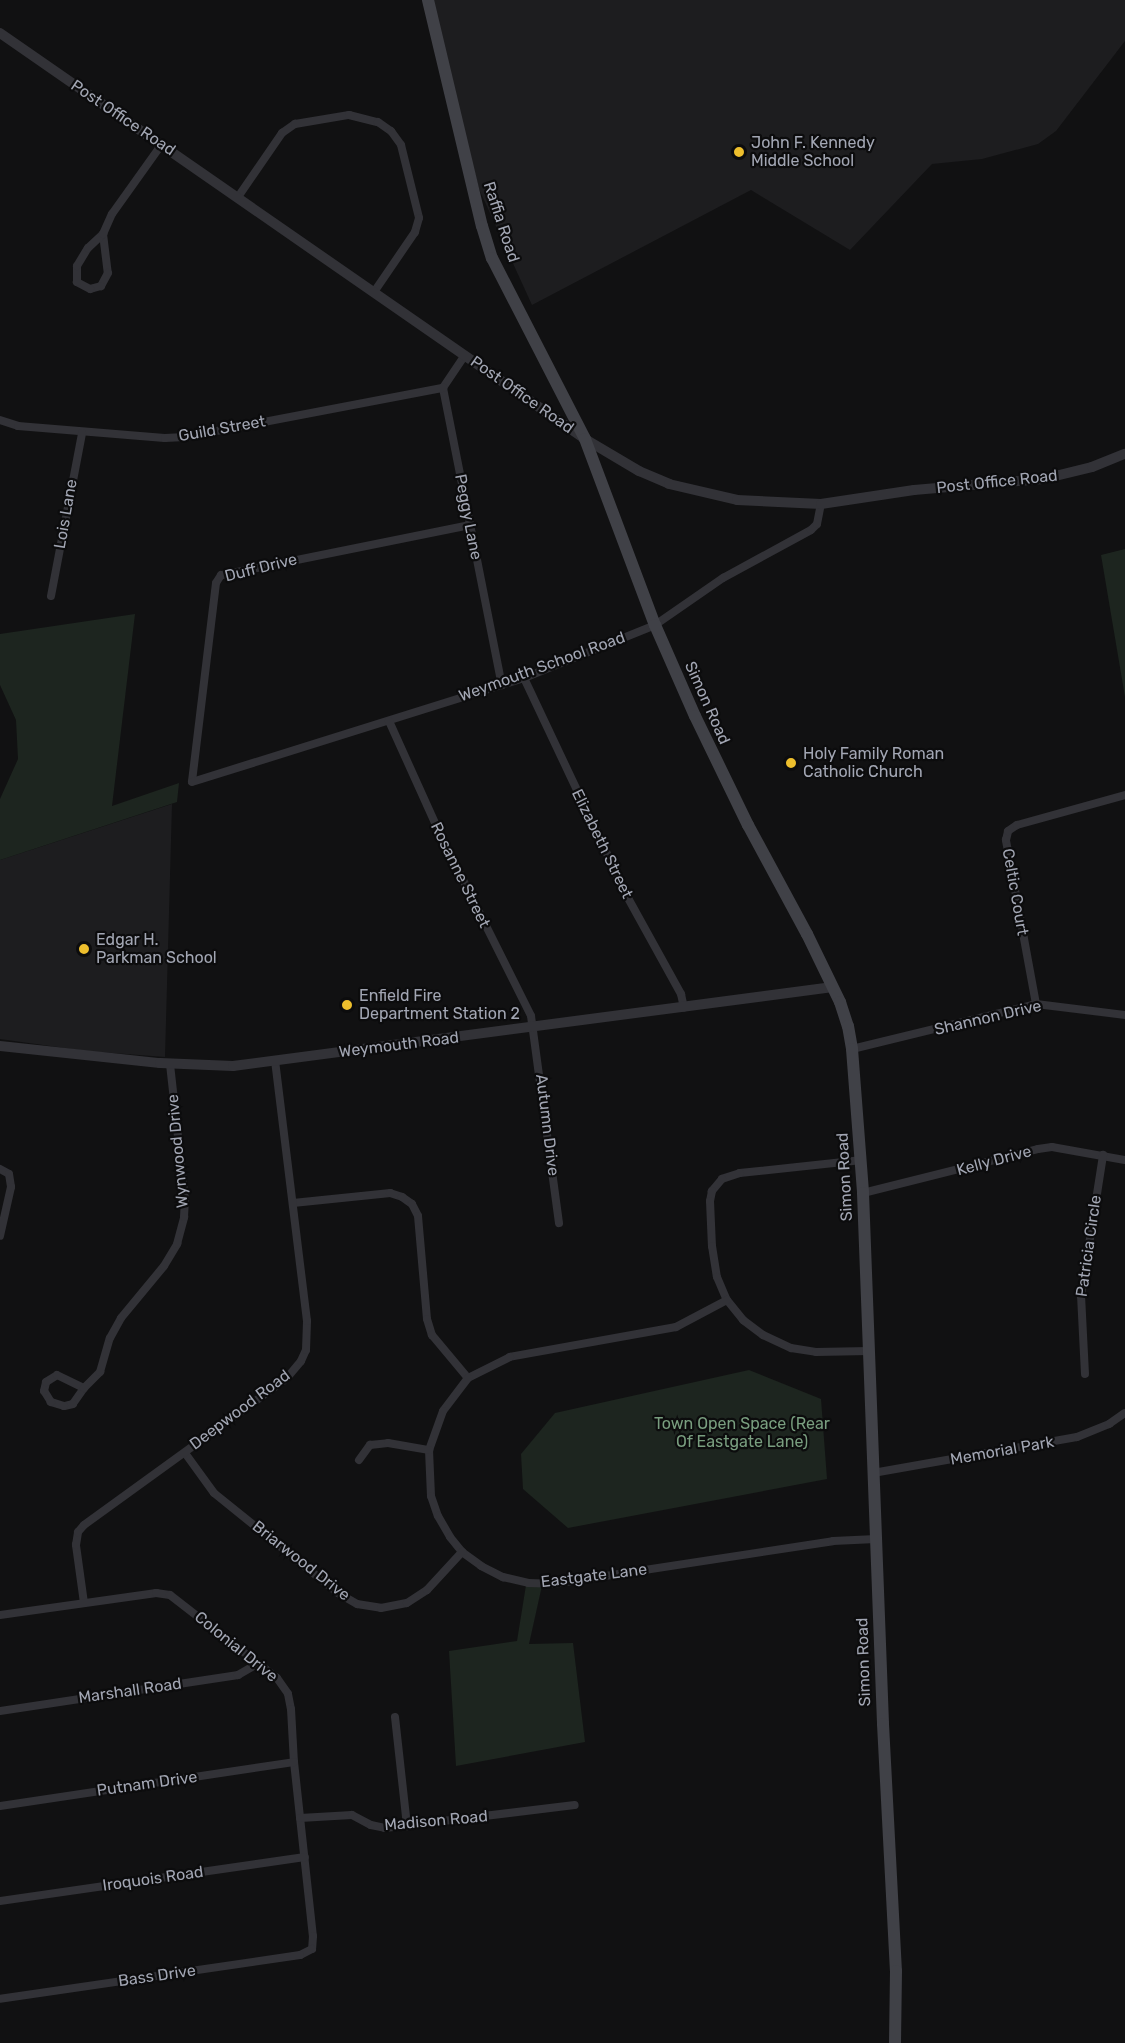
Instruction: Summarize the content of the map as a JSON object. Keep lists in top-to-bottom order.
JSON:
{
  "streets": {
    "main road": ["Raffia Road", "Simon Road"],
    "street": [
      "Post Office Road",
      "Guild Street",
      "Lois Lane",
      "Peggy Lane",
      "Duff Drive",
      "Weymouth School Road",
      "Elizabeth Street",
      "Rosanne Street",
      "Celtic Court",
      "Shannon Drive",
      "Weymouth Road",
      "Autumn Drive",
      "Wynwood Drive",
      "Kelly Drive",
      "Patricia Circle",
      "Deepwood Road",
      "Memorial Park",
      "Briarwood Drive",
      "Eastgate Lane",
      "Colonial Drive",
      "Marshall Road",
      "Putnam Drive",
      "Madison Road",
      "Iroquois Road",
      "Bass Drive"
    ]
  },
  "crossings": [
    ["Post Office Road", "Raffia Road"],
    ["Post Office Road", "Weymouth School Road"],
    ["Post Office Road", "Simon Road"],
    ["Raffia Road", "Simon Road"],
    ["Guild Street", "Lois Lane"],
    ["Guild Street", "Peggy Lane"],
    ["Peggy Lane", "Duff Drive"],
    ["Peggy Lane", "Weymouth School Road"],
    ["Duff Drive", "Weymouth School Road"],
    ["Weymouth School Road", "Simon Road"],
    ["Weymouth School Road", "Elizabeth Street"],
    ["Weymouth School Road", "Rosanne Street"],
    ["Simon Road", "Shannon Drive"],
    ["Simon Road", "Weymouth Road"],
    ["Simon Road", "Kelly Drive"],
    ["Simon Road", "Memorial Park"],
    ["Simon Road", "Eastgate Lane"],
    ["Elizabeth Street", "Weymouth Road"],
    ["Rosanne Street", "Weymouth Road"],
    ["Rosanne Street", "Autumn Drive"],
    ["Celtic Court", "Shannon Drive"],
    ["Weymouth Road", "Autumn Drive"],
    ["Weymouth Road", "Wynwood Drive"],
    ["Weymouth Road", "Deepwood Road"],
    ["Kelly Drive", "Patricia Circle"],
    ["Deepwood Road", "Briarwood Drive"],
    ["Deepwood Road", "Colonial Drive"],
    ["Briarwood Drive", "Eastgate Lane"],
    ["Colonial Drive", "Marshall Road"],
    ["Colonial Drive", "Putnam Drive"],
    ["Colonial Drive", "Madison Road"],
    ["Colonial Drive", "Iroquois Road"],
    ["Colonial Drive", "Bass Drive"]
  ],
  "parks": ["Town Open Space (Rear Of Eastgate Lane)"],
  "places": [
    "John F. Kennedy Middle School",
    "Holy Family Roman Catholic Church",
    "Edgar H. Parkman School",
    "Enfield Fire Department Station 2"
  ]
}
